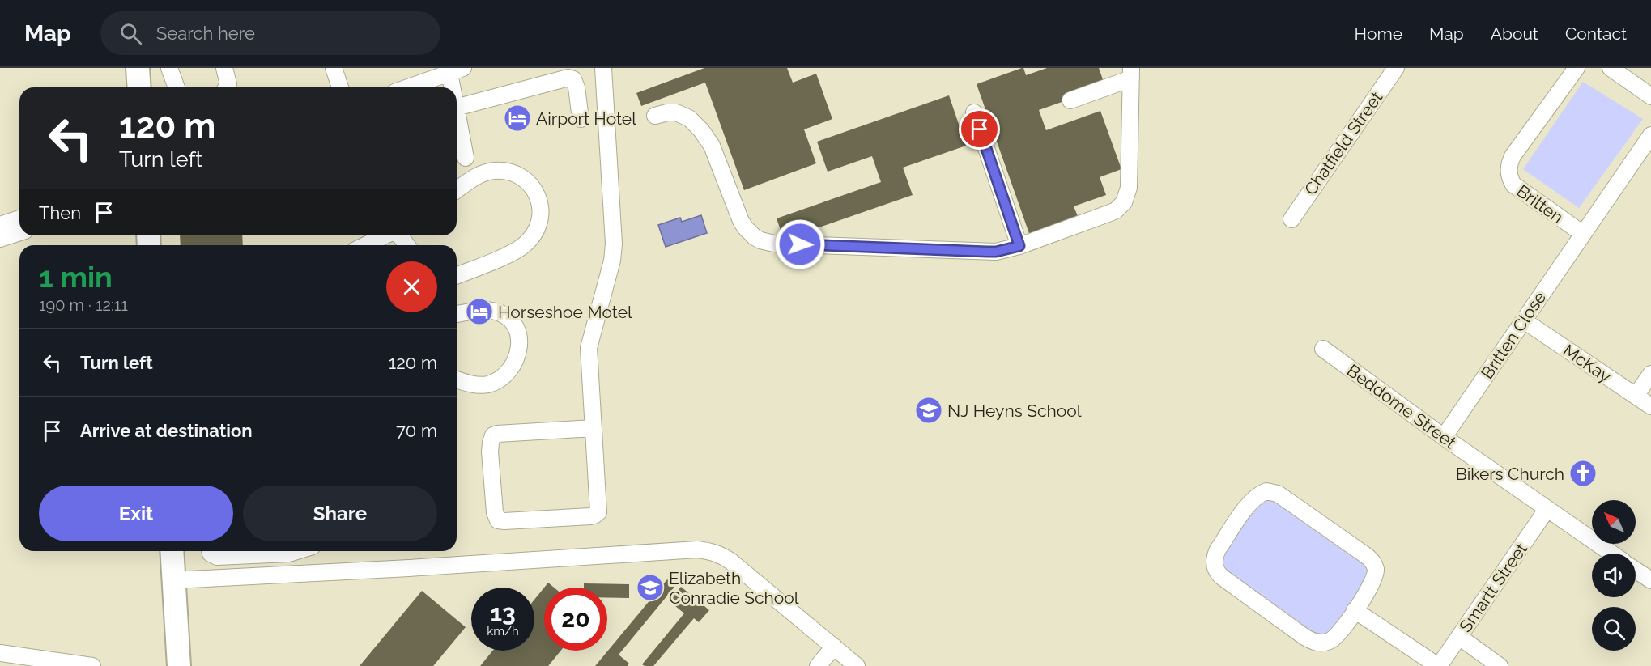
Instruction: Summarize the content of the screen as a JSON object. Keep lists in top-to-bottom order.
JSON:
{
  "streets": {
    "street": [
      "Chatfield Street",
      "Britten",
      "Britten Close",
      "McKay",
      "Beddome Street",
      "Smartt Street"
    ]
  },
  "crossings": [
    ["Britten", "Britten Close"],
    ["Britten Close", "McKay"],
    ["Britten Close", "Beddome Street"],
    ["Beddome Street", "Smartt Street"]
  ],
  "places": {
    "hotel": ["Airport Hotel", "Horseshoe Motel"],
    "school or university": ["NJ Heyns School", "Elizabeth Conradie School"],
    "church": ["Bikers Church"]
  },
  "north": "top left",
  "page": {
    "header": "Map",
    "search": "Search here",
    "nav": [
      "Home",
      "Map",
      "About",
      "Contact"
    ],
    "turn": ["120 m", "Turn left"],
    "then": "Then",
    "heading": ["1 min", "190 m · 12:11"],
    "list": [
      {
        "name": "Turn left",
        "value": "120 m"
      },
      {
        "name": "Arrive at destination",
        "value": "70 m"
      }
    ],
    "buttons": ["Exit", "Share"],
    "speed": "13 km/h",
    "limit": "20"
  }
}
